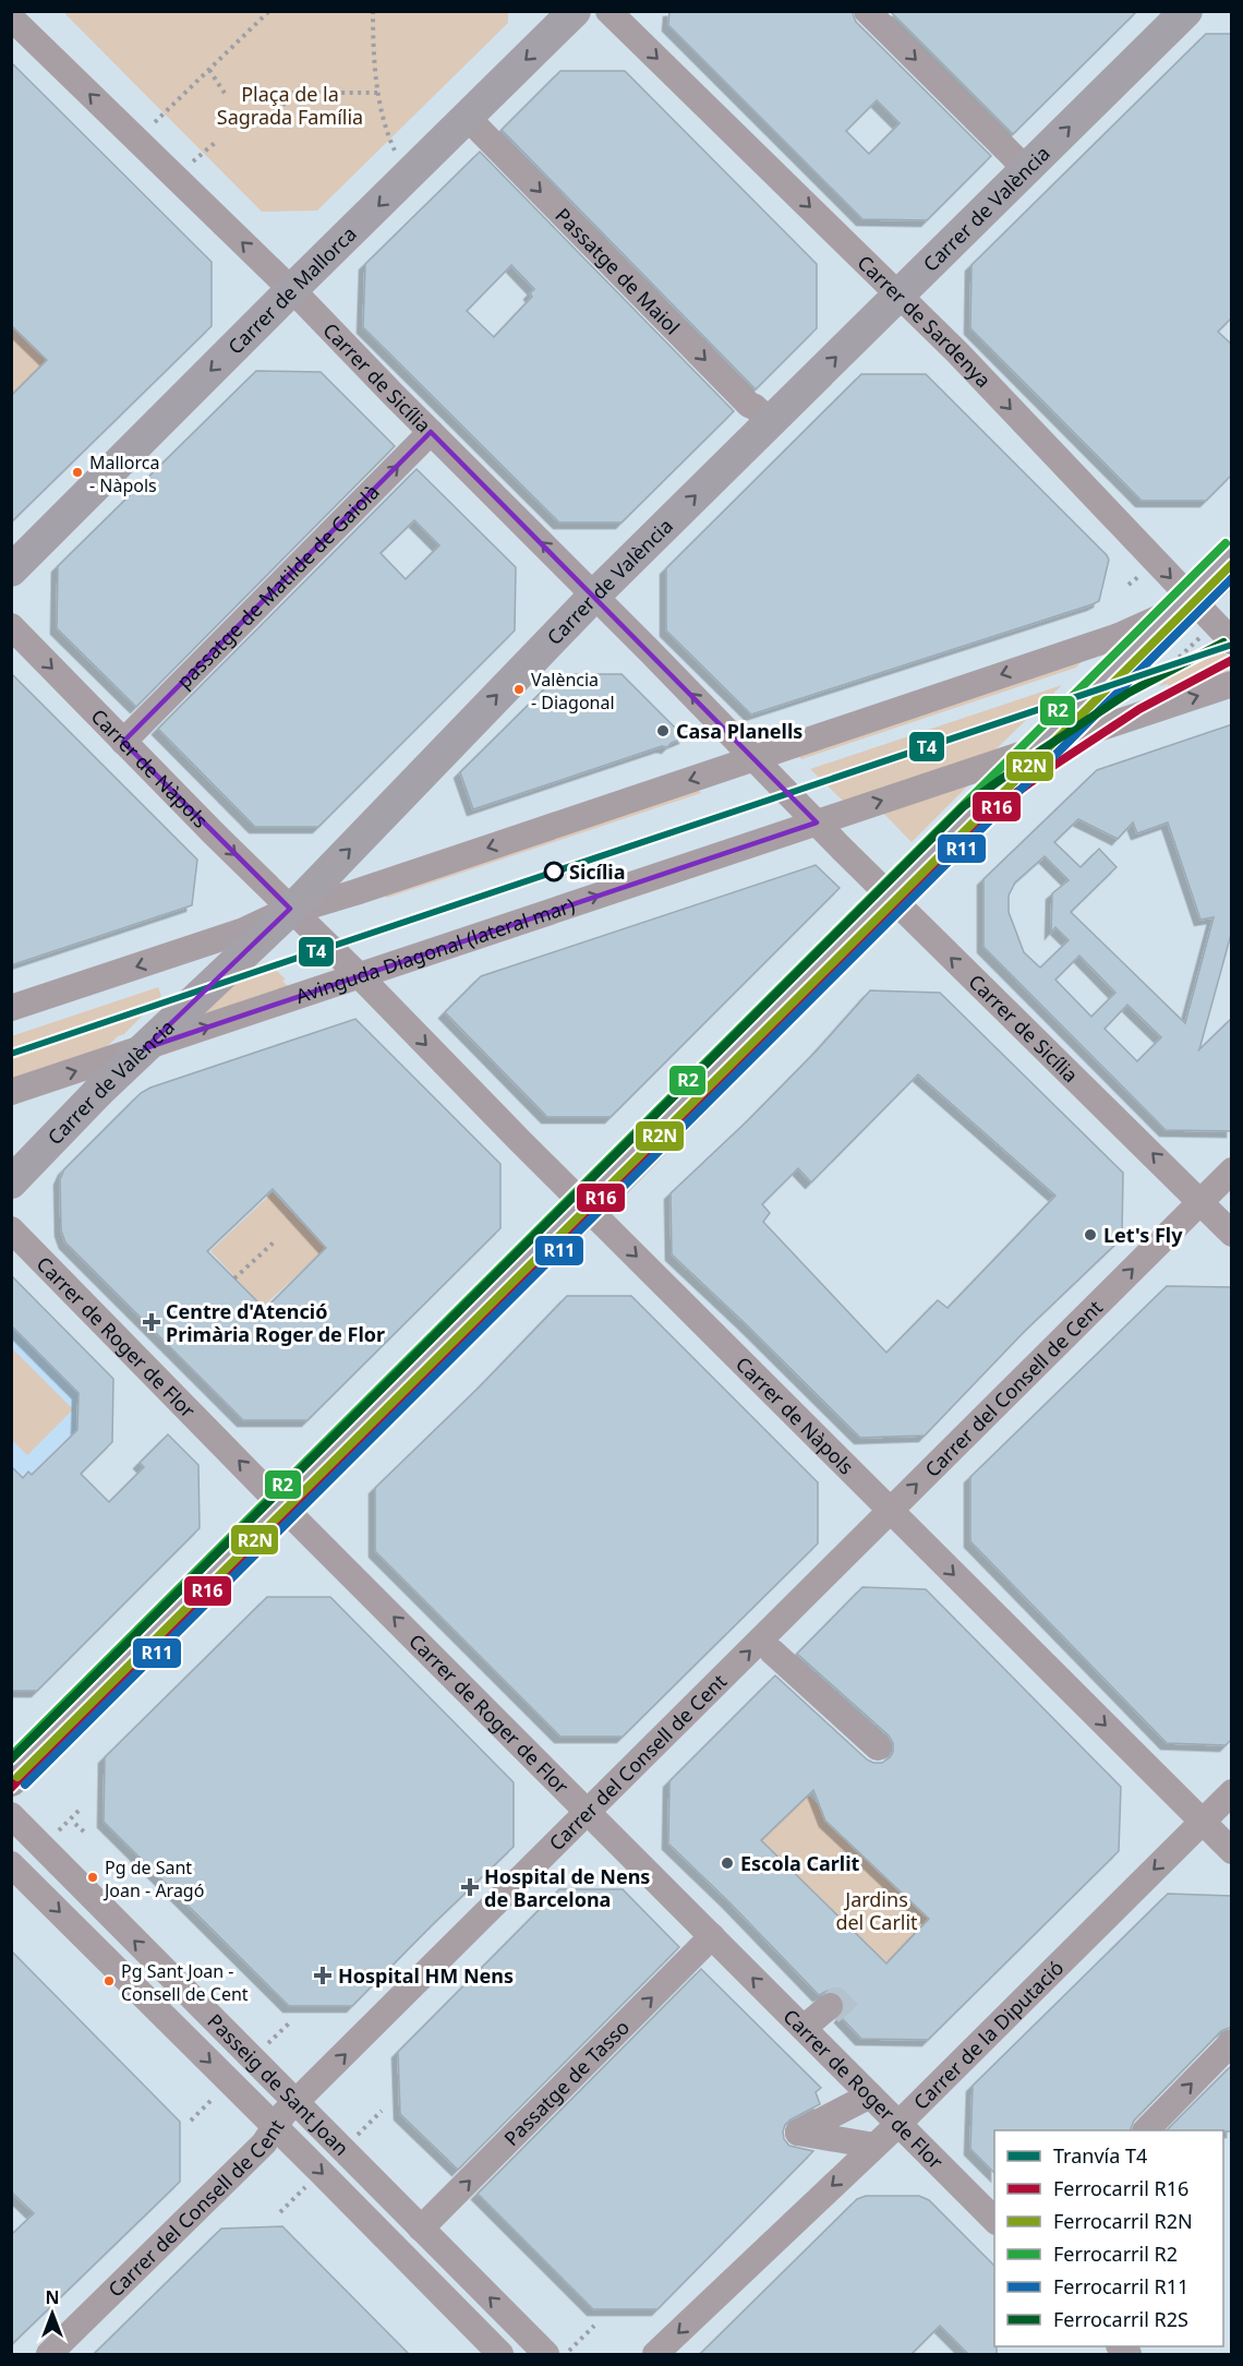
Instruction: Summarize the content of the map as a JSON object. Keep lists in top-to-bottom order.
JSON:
{
  "streets": {
    "main road": ["Carrer de València", "Carrer de Mallorca"],
    "street": [
      "Passatge de Maiol",
      "Carrer de Sardenya",
      "Carrer de Sicília",
      "passatge de Matilde de Gaiolà",
      "Carrer de Nàpols",
      "Avinguda Diagonal (lateral mar)",
      "Carrer de Roger de Flor",
      "Carrer del Consell de Cent",
      "Carrer de la Diputació",
      "Passatge de Tasso",
      "Passeig de Sant Joan"
    ]
  },
  "crossings": [
    ["Carrer de València", "Passatge de Maiol"],
    ["Carrer de València", "Carrer de Sardenya"],
    ["Carrer de València", "Carrer de Sicília"],
    ["Carrer de València", "Carrer de Nàpols"],
    ["Carrer de València", "Avinguda Diagonal (lateral mar)"],
    ["Passatge de Maiol", "Carrer de Mallorca"],
    ["Carrer de Mallorca", "Carrer de Sicília"],
    ["Carrer de Sicília", "passatge de Matilde de Gaiolà"],
    ["Carrer de Sicília", "Avinguda Diagonal (lateral mar)"],
    ["Carrer de Sicília", "Carrer del Consell de Cent"],
    ["passatge de Matilde de Gaiolà", "Carrer de Nàpols"],
    ["Carrer de Nàpols", "Avinguda Diagonal (lateral mar)"],
    ["Carrer de Nàpols", "Carrer del Consell de Cent"],
    ["Carrer de Nàpols", "Carrer de la Diputació"],
    ["Carrer de Roger de Flor", "Carrer del Consell de Cent"],
    ["Carrer de Roger de Flor", "Carrer de la Diputació"],
    ["Carrer de Roger de Flor", "Passatge de Tasso"],
    ["Carrer del Consell de Cent", "Passeig de Sant Joan"],
    ["Passatge de Tasso", "Passeig de Sant Joan"]
  ],
  "one_way": [
    "Carrer de València",
    "Passatge de Maiol",
    "Carrer de Mallorca",
    "Carrer de Sardenya",
    "Carrer de Sicília",
    "passatge de Matilde de Gaiolà",
    "Carrer de Nàpols",
    "Carrer de Roger de Flor",
    "Carrer del Consell de Cent",
    "Carrer de la Diputació",
    "Passatge de Tasso"
  ],
  "parks": ["Plaça de la Sagrada Família", "Jardins del Carlit"],
  "places": {
    "other": [
      "Mallorca - Nàpols",
      "València - Diagonal",
      "Casa Planells",
      "Sicília",
      "Let's Fly",
      "Escola Carlit",
      "Pg de Sant Joan - Aragó",
      "Pg Sant Joan - Consell de Cent"
    ],
    "health": ["Centre d'Atenció Primària Roger de Flor", "Hospital de Nens de Barcelona", "Hospital HM Nens"]
  },
  "lines": [
    "rail line R2",
    "rail line R2N",
    "rail line R11",
    "rail line R2S",
    "tram line T4",
    "rail line R16"
  ],
  "legend": [
    "Tranvía T4",
    "Ferrocarril R16",
    "Ferrocarril R2N",
    "Ferrocarril R2",
    "Ferrocarril R11",
    "Ferrocarril R2S"
  ],
  "north": "top"
}
